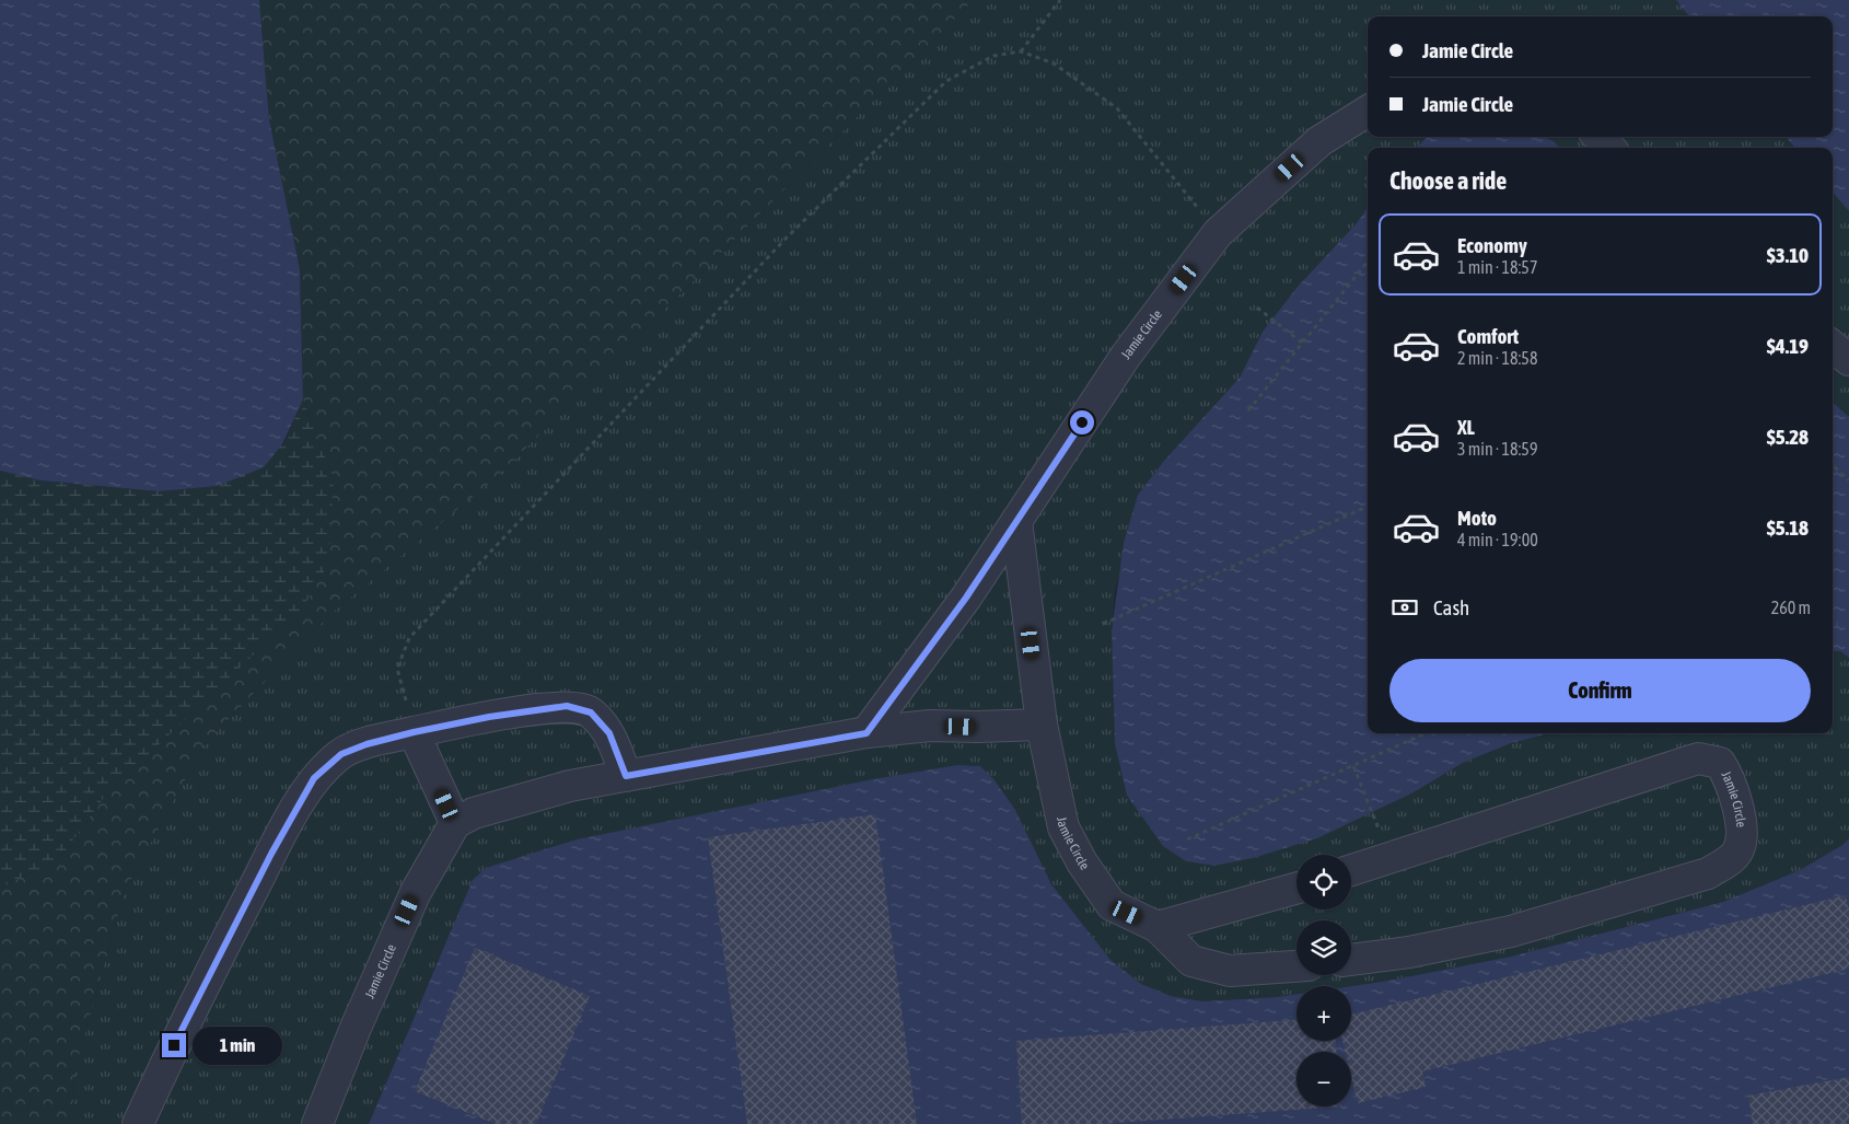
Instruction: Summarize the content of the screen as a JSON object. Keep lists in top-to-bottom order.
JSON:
{
  "streets": {
    "street": ["Jamie Circle"]
  },
  "page": {
    "banner": ["Jamie Circle", "Jamie Circle"],
    "heading": "Choose a ride",
    "list": [
      {
        "name": "Economy",
        "note": "1 min · 18:57",
        "value": "$3.10"
      },
      {
        "name": "Comfort",
        "note": "2 min · 18:58",
        "value": "$4.19"
      },
      {
        "name": "XL",
        "note": "3 min · 18:59",
        "value": "$5.28"
      },
      {
        "name": "Moto",
        "note": "4 min · 19:00",
        "value": "$5.18"
      }
    ],
    "pay": ["Cash", "260 m"],
    "buttons": "Confirm",
    "map_buttons": ["+", "−"],
    "bubble": "1 min"
  }
}
